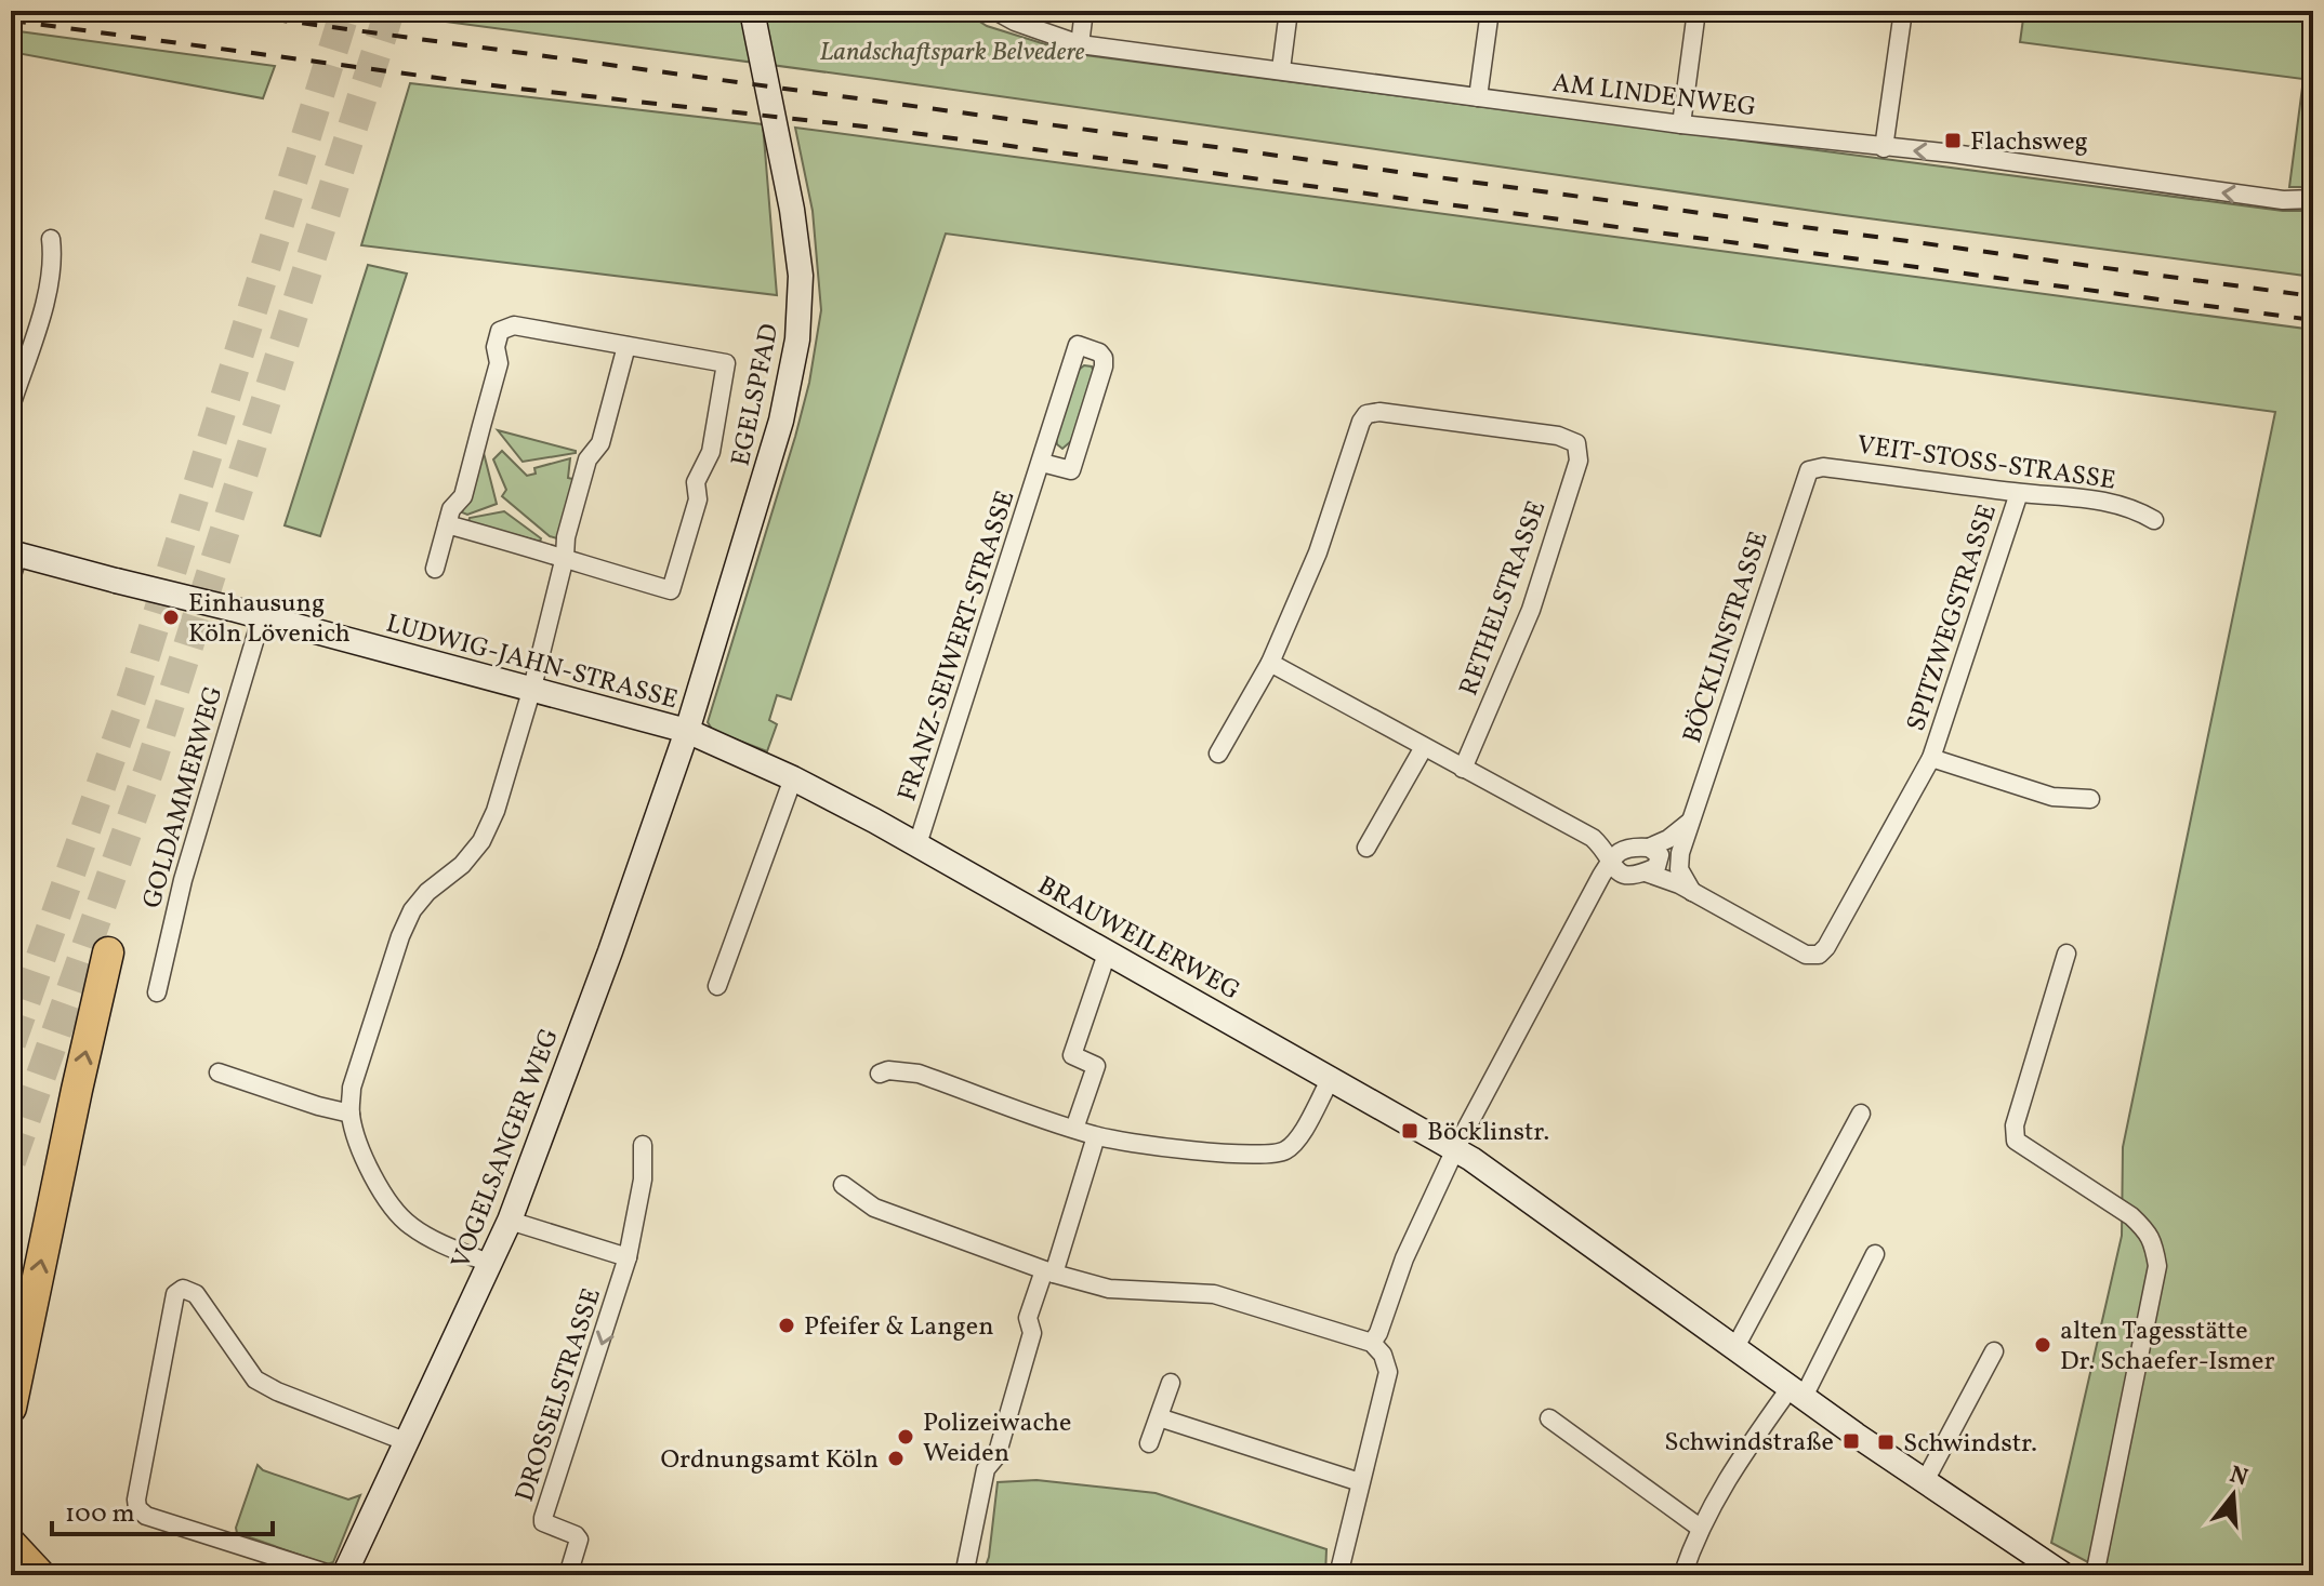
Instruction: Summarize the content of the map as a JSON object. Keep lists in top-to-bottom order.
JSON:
{
  "streets": {
    "street": [
      "AM LINDENWEG",
      "EGELSPFAD",
      "VEIT-STOSS-STRASSE",
      "RETHELSTRASSE",
      "SPITZWEGSTRASSE",
      "BÖCKLINSTRASSE",
      "FRANZ-SEIWERT-STRASSE",
      "LUDWIG-JAHN-STRASSE",
      "GOLDAMMERWEG",
      "BRAUWEILERWEG",
      "VOGELSANGER WEG",
      "DROSSELSTRASSE"
    ]
  },
  "crossings": [
    ["EGELSPFAD", "LUDWIG-JAHN-STRASSE"],
    ["EGELSPFAD", "BRAUWEILERWEG"],
    ["EGELSPFAD", "VOGELSANGER WEG"],
    ["VEIT-STOSS-STRASSE", "SPITZWEGSTRASSE"],
    ["VEIT-STOSS-STRASSE", "BÖCKLINSTRASSE"],
    ["SPITZWEGSTRASSE", "BÖCKLINSTRASSE"],
    ["FRANZ-SEIWERT-STRASSE", "BRAUWEILERWEG"],
    ["LUDWIG-JAHN-STRASSE", "GOLDAMMERWEG"],
    ["LUDWIG-JAHN-STRASSE", "BRAUWEILERWEG"],
    ["LUDWIG-JAHN-STRASSE", "VOGELSANGER WEG"],
    ["BRAUWEILERWEG", "VOGELSANGER WEG"]
  ],
  "one_way": ["DROSSELSTRASSE"],
  "parks": ["Landschaftspark Belvedere"],
  "places": {
    "transit": [
      "Flachsweg",
      "Böcklinstr.",
      "Schwindstraße",
      "Schwindstr."
    ],
    "other": [
      "Einhausung Köln Lövenich",
      "Pfeifer & Langen",
      "alten Tagesstätte Dr. Schaefer-Ismer",
      "Polizeiwache Weiden",
      "Ordnungsamt Köln"
    ]
  },
  "scale_bar": "100 m",
  "north": "top"
}
